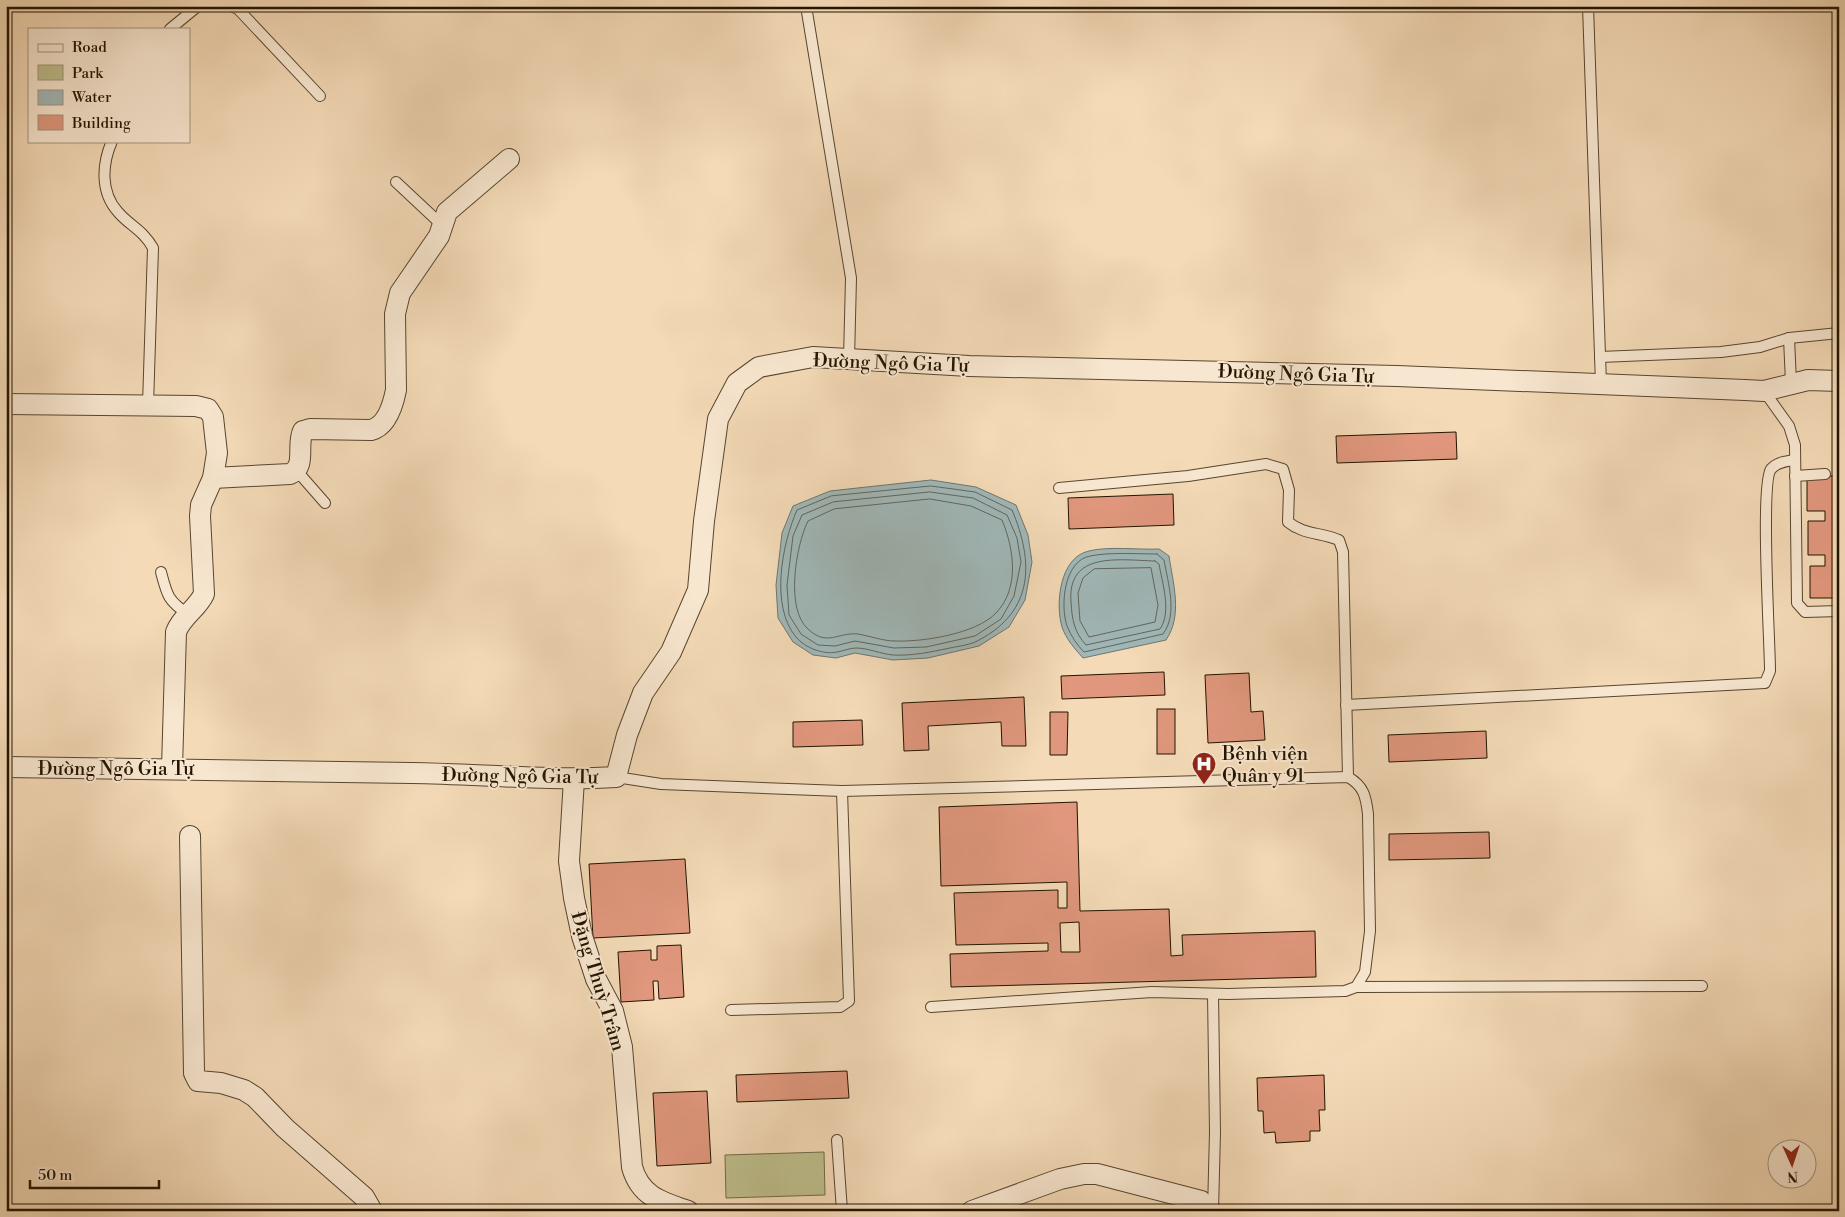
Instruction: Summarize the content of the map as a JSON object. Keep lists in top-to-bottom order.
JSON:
{
  "streets": {
    "street": ["Đường Ngô Gia Tự", "Đặng Thuỳ Trâm"]
  },
  "crossings": [
    ["Đường Ngô Gia Tự", "Đặng Thuỳ Trâm"]
  ],
  "places": {
    "hospital": ["Bệnh viện Quân y 91"]
  },
  "legend": [
    "Road",
    "Park",
    "Water",
    "Building"
  ],
  "scale_bar": "50 m",
  "north": "bottom"
}
